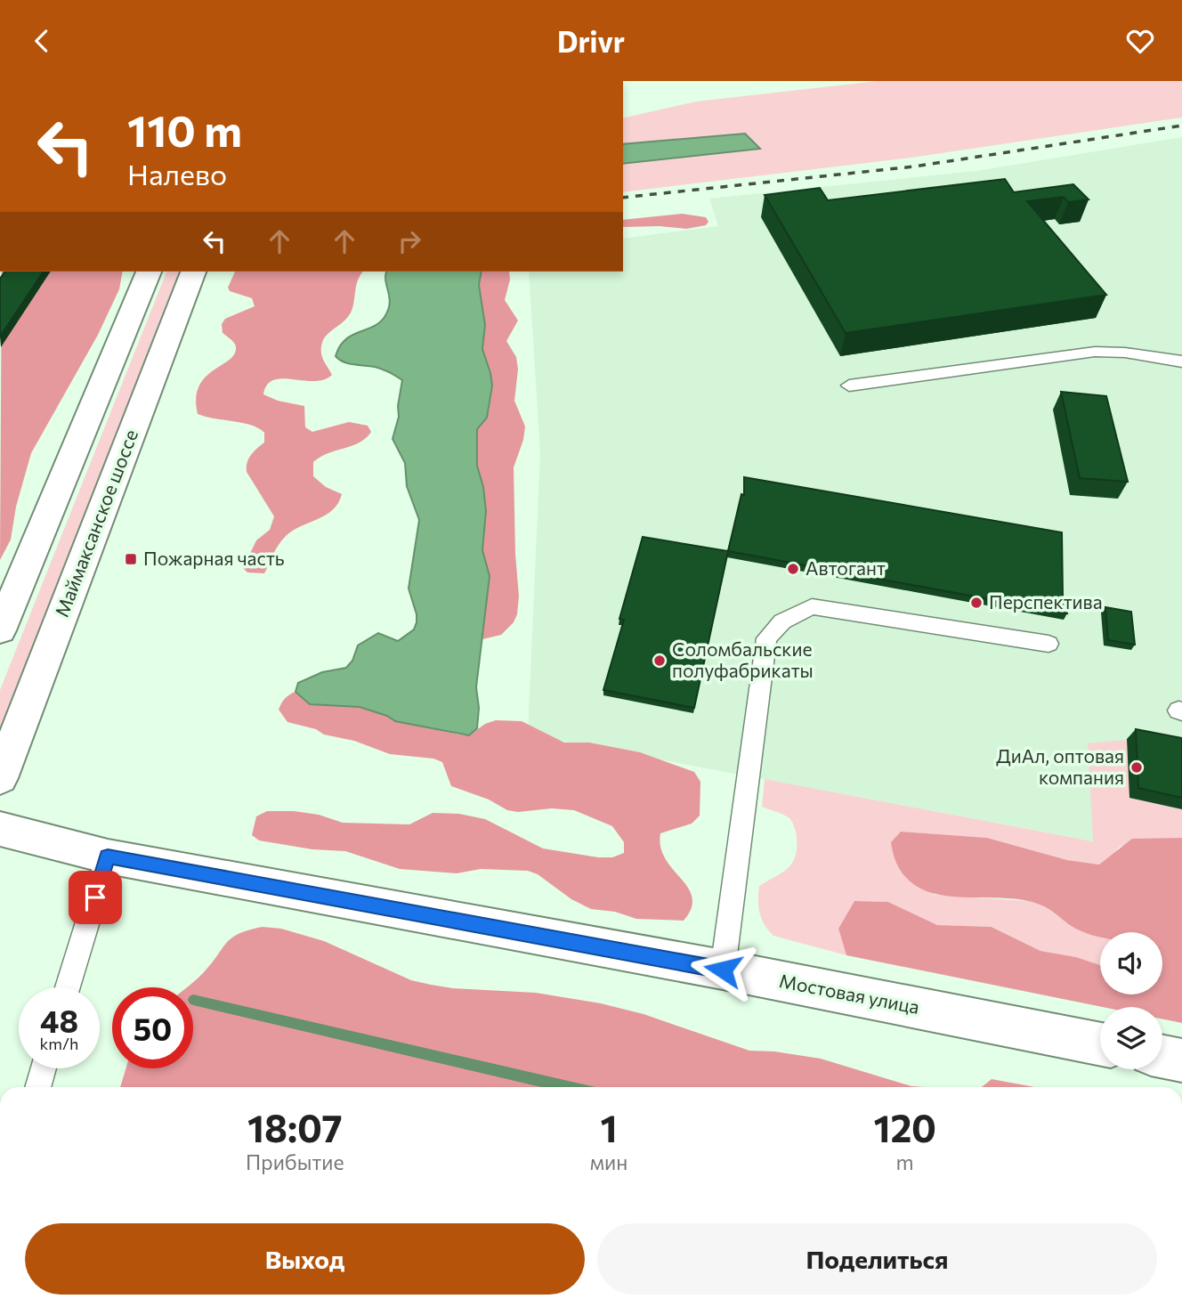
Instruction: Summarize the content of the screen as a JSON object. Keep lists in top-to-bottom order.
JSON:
{
  "streets": {
    "main road": ["Маймаксанское шоссе", "Мостовая улица"]
  },
  "places": {
    "transit": ["Пожарная часть"],
    "other": [
      "Автогант",
      "Перспектива",
      "Соломбальские полуфабрикаты",
      "ДиАл, оптовая компания"
    ]
  },
  "page": {
    "header": "Drivr",
    "turn": ["110 m", "Налево"],
    "speed": "48 km/h",
    "limit": "50",
    "eta": [
      "18:07",
      "Прибытие",
      "1",
      "мин",
      "120",
      "m"
    ],
    "buttons": ["Выход", "Поделиться"]
  }
}
